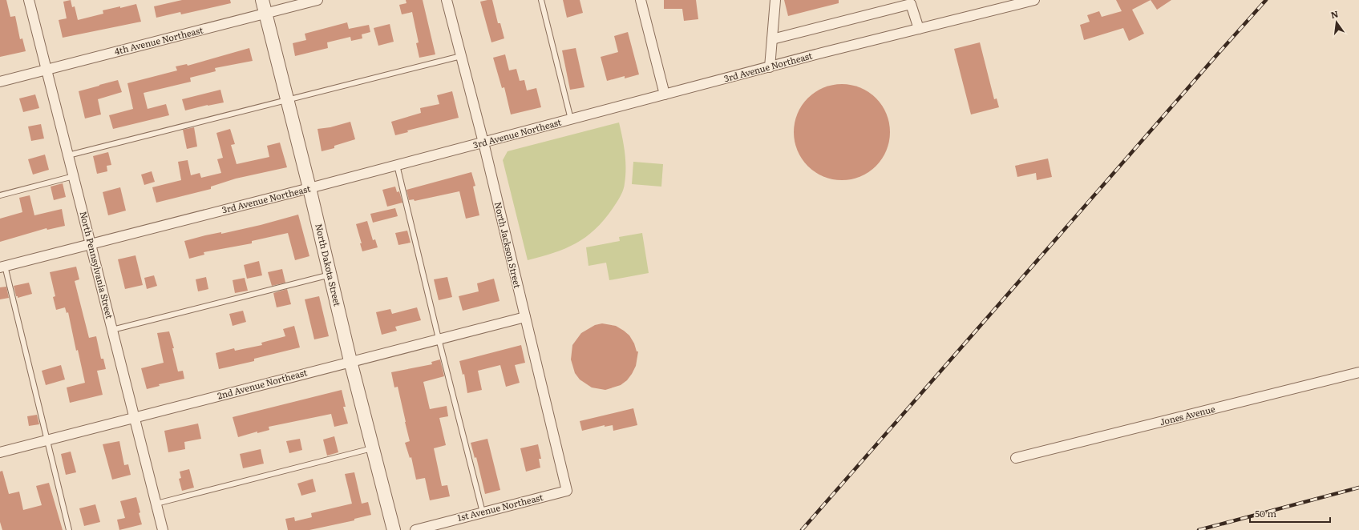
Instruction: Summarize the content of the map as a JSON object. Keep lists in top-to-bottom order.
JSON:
{
  "streets": {
    "street": [
      "4th Avenue Northeast",
      "3rd Avenue Northeast",
      "North Jackson Street",
      "North Pennsylvania Street",
      "North Dakota Street",
      "2nd Avenue Northeast",
      "Jones Avenue",
      "1st Avenue Northeast"
    ]
  },
  "crossings": [
    ["4th Avenue Northeast", "North Pennsylvania Street"],
    ["4th Avenue Northeast", "North Dakota Street"],
    ["3rd Avenue Northeast", "North Jackson Street"],
    ["3rd Avenue Northeast", "North Pennsylvania Street"],
    ["3rd Avenue Northeast", "North Dakota Street"],
    ["North Jackson Street", "2nd Avenue Northeast"],
    ["North Jackson Street", "1st Avenue Northeast"],
    ["North Pennsylvania Street", "2nd Avenue Northeast"],
    ["North Dakota Street", "2nd Avenue Northeast"]
  ],
  "scale_bar": "50 m",
  "north": "top"
}
